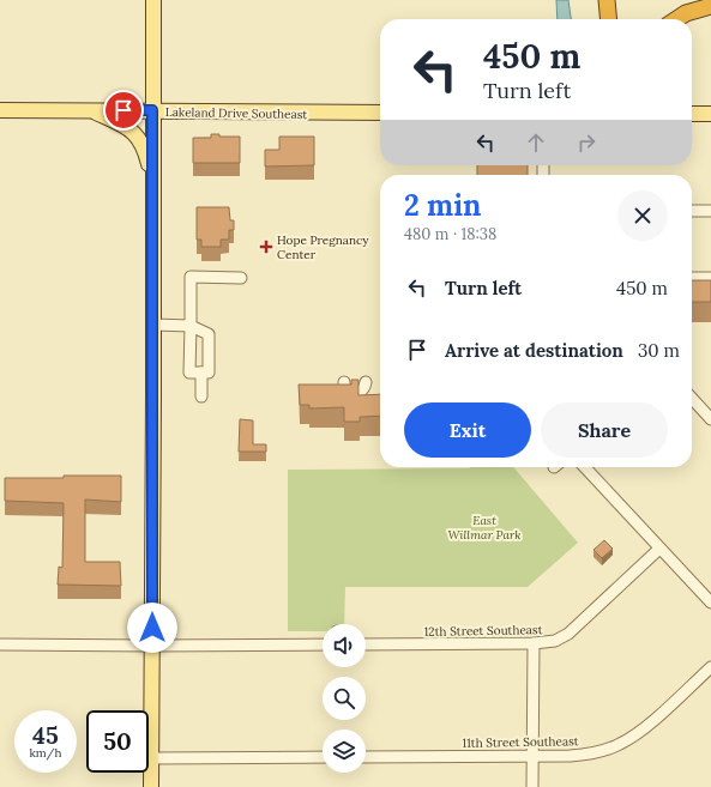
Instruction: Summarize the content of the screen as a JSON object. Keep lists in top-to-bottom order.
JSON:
{
  "streets": {
    "main road": ["Lakeland Drive Southeast"],
    "street": ["12th Street Southeast", "11th Street Southeast"]
  },
  "parks": ["East Willmar Park"],
  "places": {
    "health": ["Hope Pregnancy Center"]
  },
  "page": {
    "turn": ["450 m", "Turn left"],
    "heading": ["2 min", "480 m · 18:38"],
    "list": [
      {
        "name": "Turn left",
        "value": "450 m"
      },
      {
        "name": "Arrive at destination",
        "value": "30 m"
      }
    ],
    "buttons": ["Exit", "Share"],
    "speed": "45 km/h",
    "limit": "50"
  }
}
